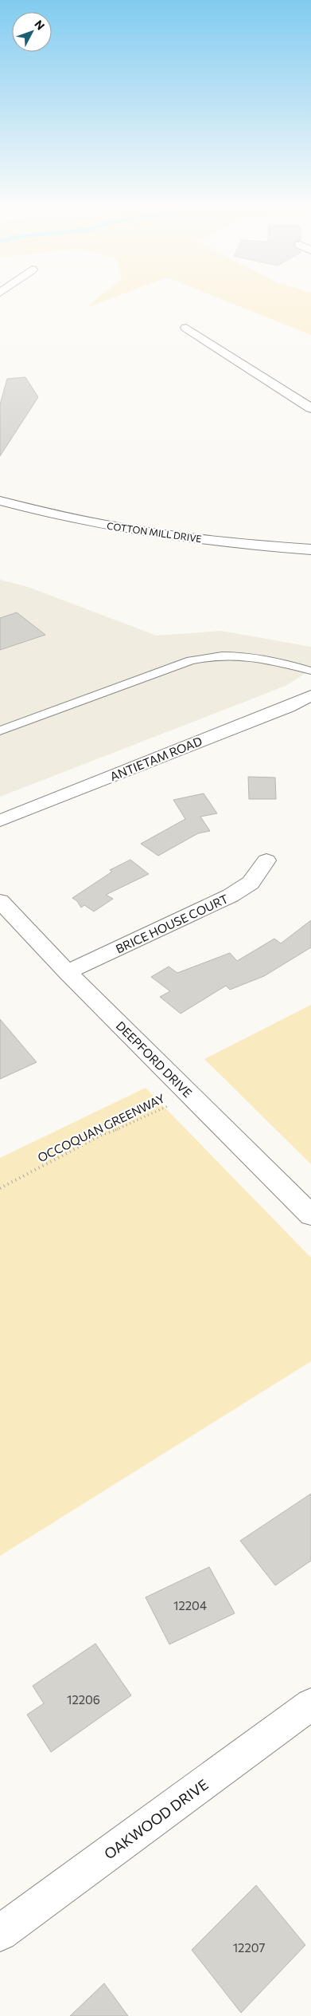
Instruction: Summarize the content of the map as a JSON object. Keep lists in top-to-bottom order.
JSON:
{
  "streets": {
    "street": [
      "COTTON MILL DRIVE",
      "ANTIETAM ROAD",
      "BRICE HOUSE COURT",
      "DEEPFORD DRIVE",
      "OAKWOOD DRIVE"
    ],
    "path": ["OCCOQUAN GREENWAY"]
  },
  "crossings": [
    ["BRICE HOUSE COURT", "DEEPFORD DRIVE"],
    ["DEEPFORD DRIVE", "OCCOQUAN GREENWAY"]
  ],
  "house_numbers": ["12204", "12206", "12207"],
  "north": "top right"
}
